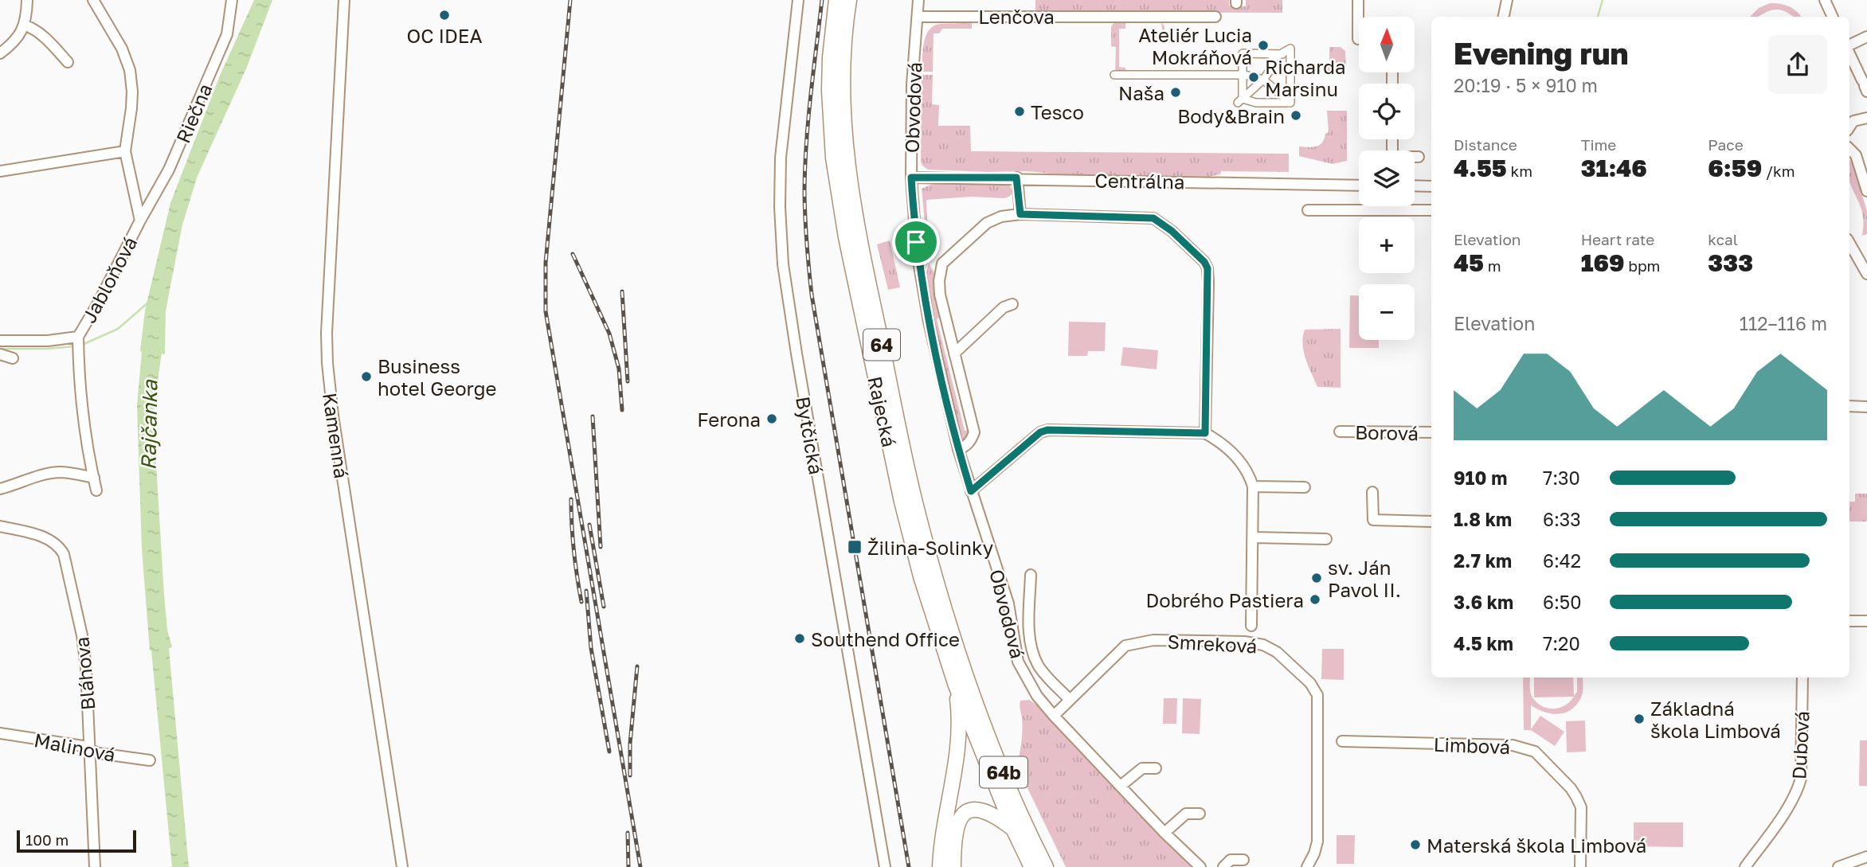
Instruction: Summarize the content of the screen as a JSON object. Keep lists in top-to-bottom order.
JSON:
{
  "streets": {
    "main road": ["64", "Rajecká", "64b"],
    "street": [
      "Lenčova",
      "Obvodová",
      "Riečna",
      "Centrálna",
      "Jabloňová",
      "Borová",
      "Kamenná",
      "Bytčická",
      "Smreková",
      "Bláhova",
      "Limbová",
      "Dubová",
      "Malinová"
    ]
  },
  "crossings": [
    ["Lenčova", "Obvodová"],
    ["Obvodová", "Centrálna"],
    ["Obvodová", "Smreková"],
    ["Riečna", "Jabloňová"],
    ["Rajecká", "64b"],
    ["Bláhova", "Malinová"]
  ],
  "water": ["Rajčanka"],
  "places": {
    "other": [
      "OC IDEA",
      "Ateliér Lucia Mokráňová",
      "Richarda Marsinu",
      "Naša",
      "Tesco",
      "Body&Brain",
      "Business hotel George",
      "Ferona",
      "sv. Ján Pavol II.",
      "Dobrého Pastiera",
      "Southend Office",
      "Základná škola Limbová",
      "Materská škola Limbová"
    ],
    "transit": ["Žilina-Solinky"]
  },
  "scale_bar": "100 m",
  "north": "top",
  "page": {
    "map_buttons": ["+", "−"],
    "heading": ["Evening run", "20:19 · 5 × 910 m"],
    "stats": [
      ["Distance", "4.55 km"],
      ["Time", "31:46"],
      ["Pace", "6:59 /km"],
      ["Elevation", "45 m"],
      ["Heart rate", "169 bpm"],
      ["kcal", "333"]
    ],
    "chart": ["Elevation", "112–116 m"],
    "list": [
      {
        "name": "910 m",
        "note": "7:30"
      },
      {
        "name": "1.8 km",
        "note": "6:33"
      },
      {
        "name": "2.7 km",
        "note": "6:42"
      },
      {
        "name": "3.6 km",
        "note": "6:50"
      },
      {
        "name": "4.5 km",
        "note": "7:20"
      }
    ],
    "scale": "100 m"
  }
}
